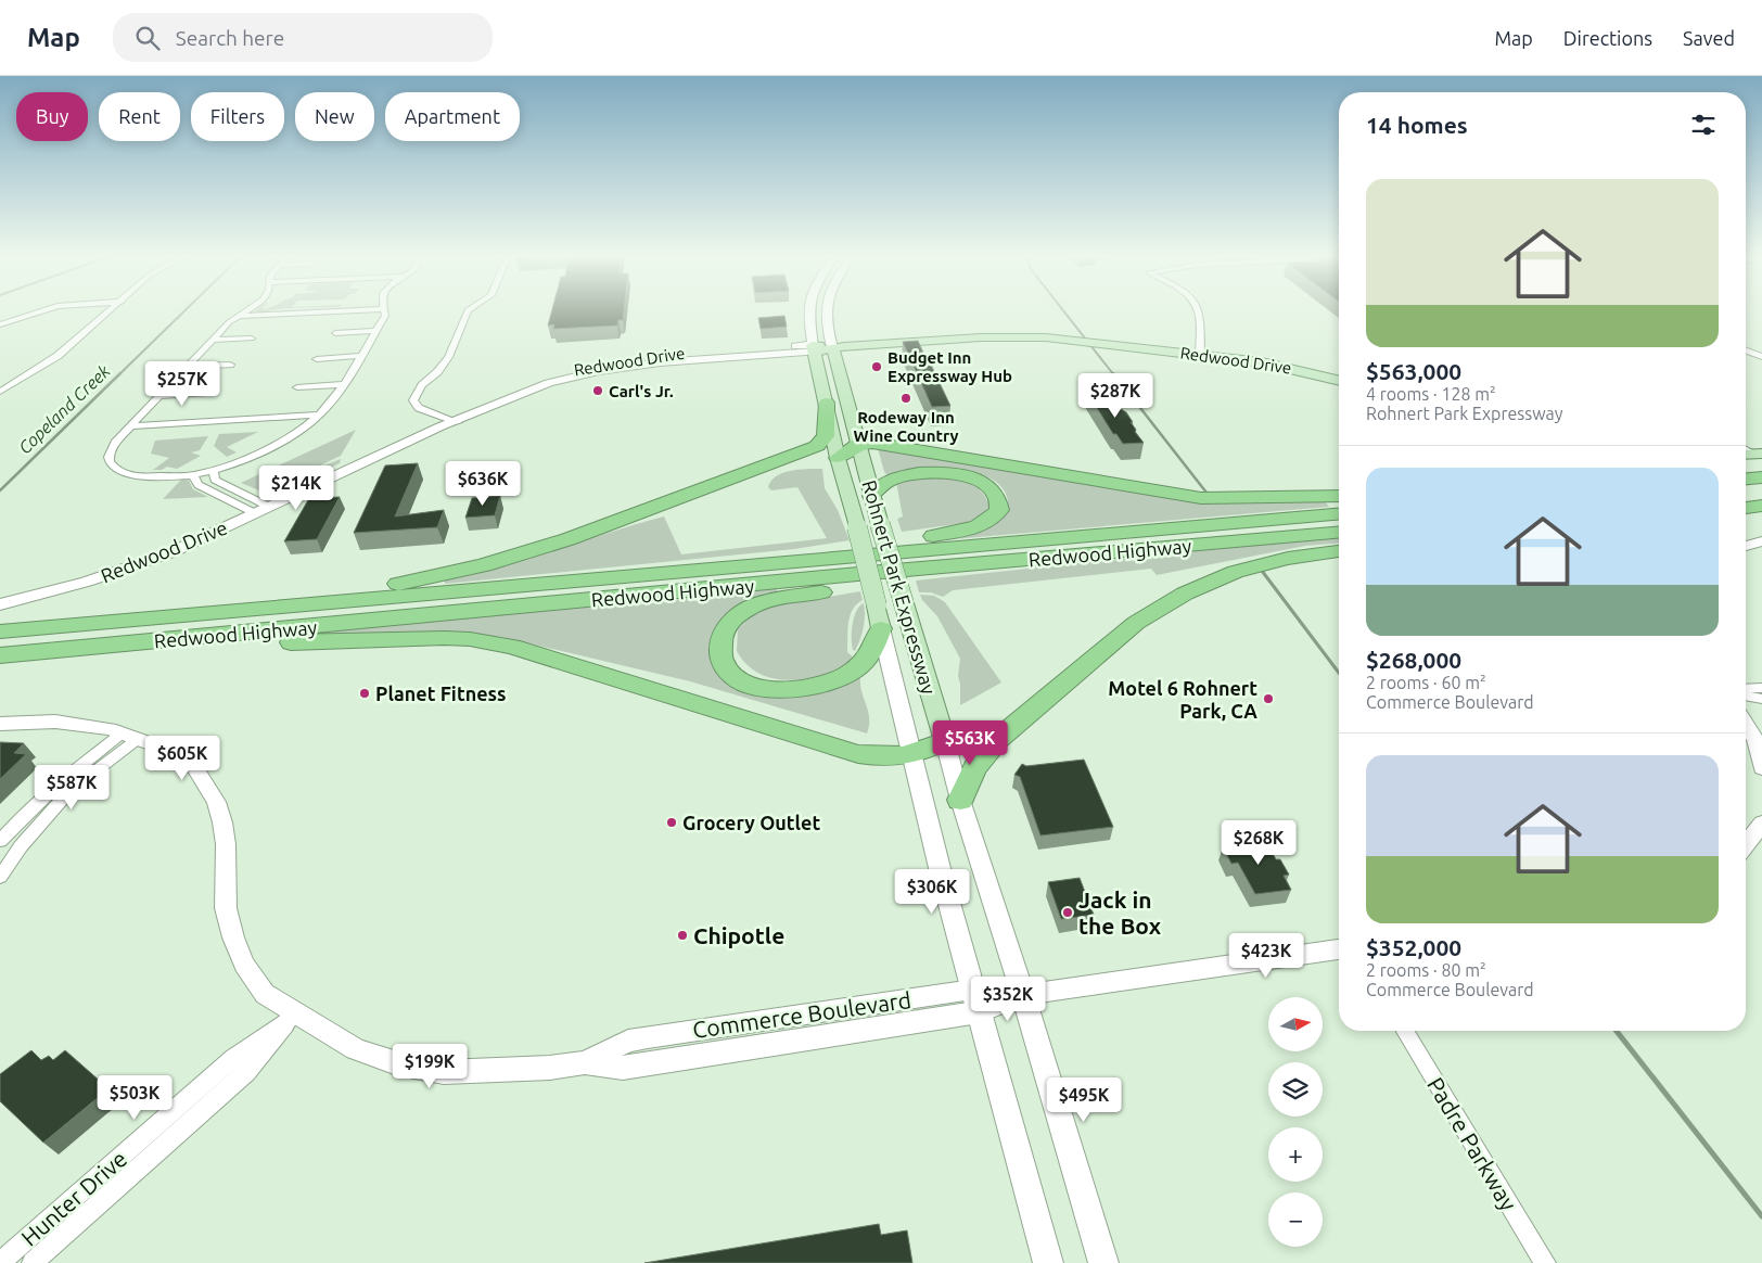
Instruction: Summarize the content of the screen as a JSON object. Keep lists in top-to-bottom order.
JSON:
{
  "streets": {
    "highway": ["Redwood Highway"],
    "main road": ["Redwood Drive", "Rohnert Park Expressway"],
    "street": ["Commerce Boulevard", "Padre Parkway", "Hunter Drive"]
  },
  "crossings": [
    ["Redwood Drive", "Rohnert Park Expressway"],
    ["Rohnert Park Expressway", "Commerce Boulevard"],
    ["Commerce Boulevard", "Hunter Drive"]
  ],
  "water": ["Copeland Creek"],
  "places": [
    "Budget Inn Expressway Hub",
    "Carl's Jr.",
    "Rodeway Inn Wine Country",
    "Planet Fitness",
    "Motel 6 Rohnert Park, CA",
    "Grocery Outlet",
    "Jack in the Box",
    "Chipotle"
  ],
  "north": "right",
  "page": {
    "header": "Map",
    "search": "Search here",
    "nav": ["Map", "Directions", "Saved"],
    "chip": [
      "Buy",
      "Rent",
      "Filters",
      "New",
      "Apartment"
    ],
    "heading": "14 homes",
    "list": [
      {
        "name": "$563,000",
        "note": "4 rooms · 128 m² · Rohnert Park Expressway"
      },
      {
        "name": "$268,000",
        "note": "2 rooms · 60 m² · Commerce Boulevard"
      },
      {
        "name": "$352,000",
        "note": "2 rooms · 80 m² · Commerce Boulevard"
      }
    ],
    "price": [
      "$257K",
      "$287K",
      "$636K",
      "$214K",
      "$563K",
      "$605K",
      "$587K",
      "$268K",
      "$306K",
      "$423K",
      "$352K",
      "$199K",
      "$503K",
      "$495K"
    ],
    "map_buttons": ["+", "−"]
  }
}
